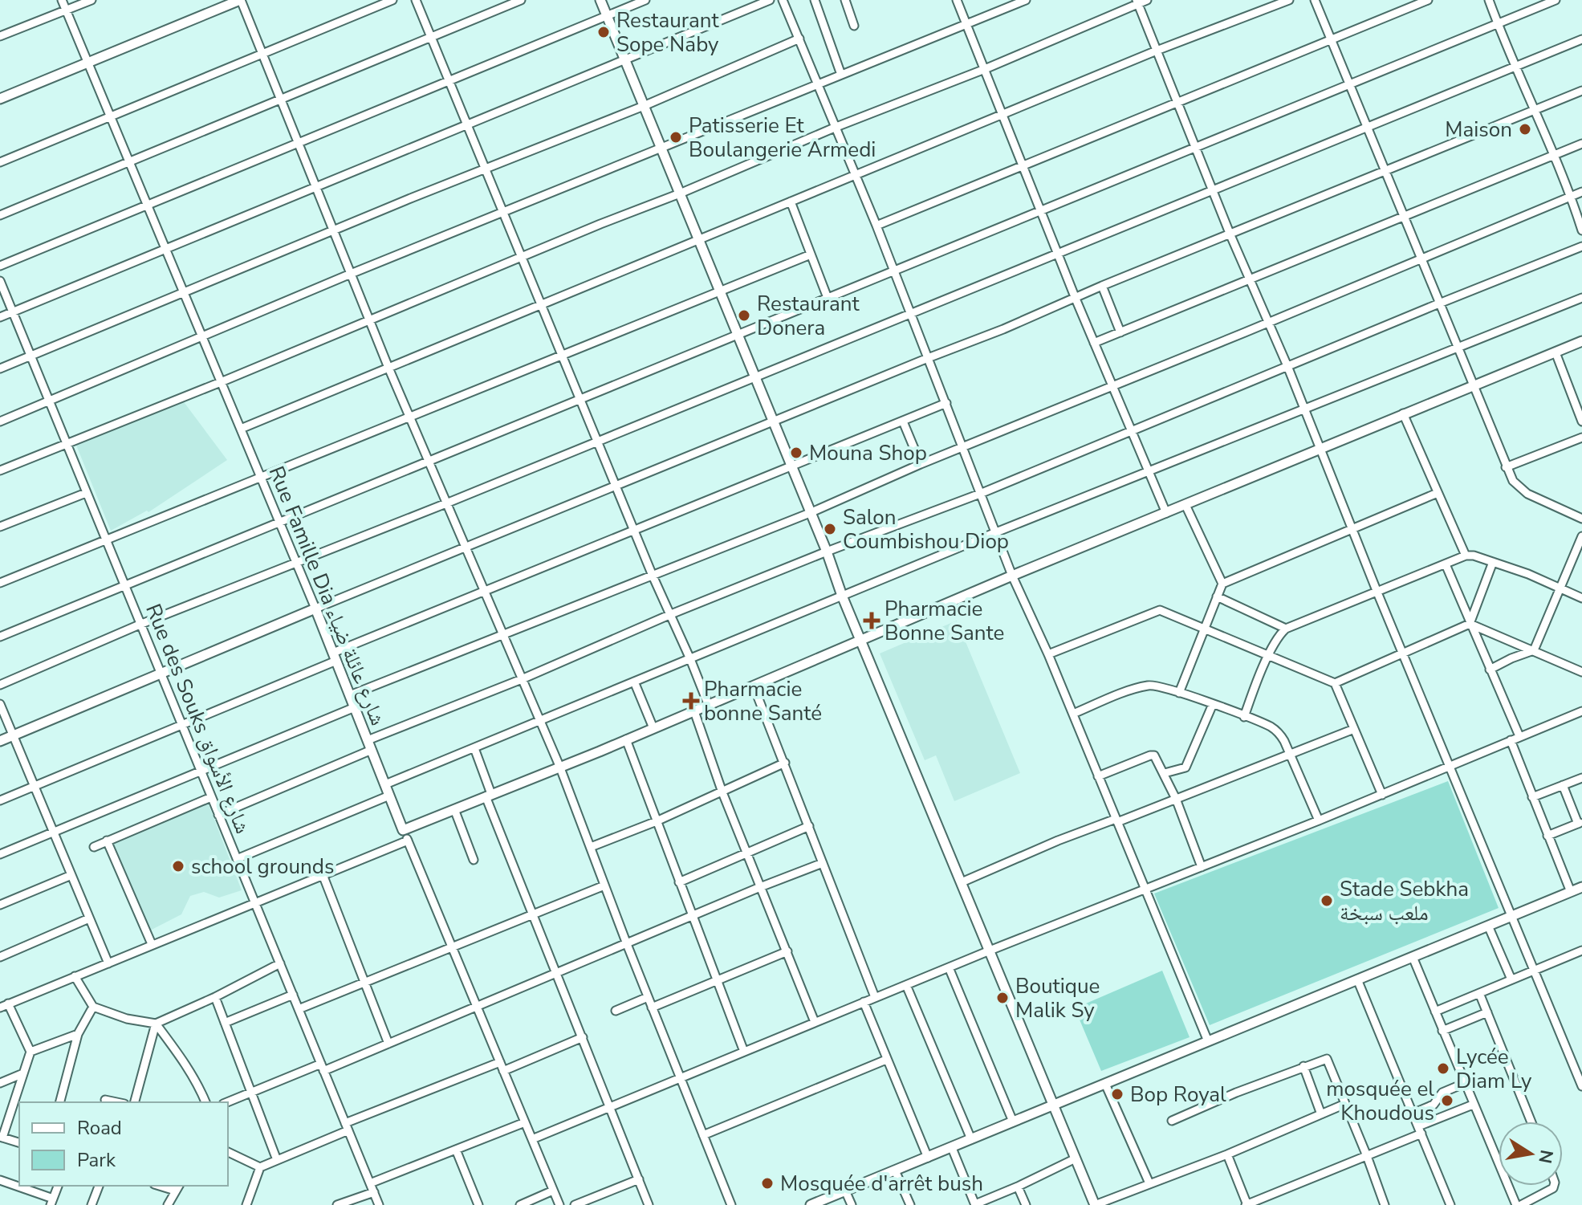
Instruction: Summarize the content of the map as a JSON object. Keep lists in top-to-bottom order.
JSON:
{
  "streets": {
    "street": ["Rue Famille Dia شارع عائلة ضياء", "Rue des Souks شارع الأسواق"]
  },
  "places": {
    "other": [
      "Restaurant Sope Naby",
      "Maison",
      "Patisserie Et Boulangerie Armedi",
      "Restaurant Donera",
      "Mouna Shop",
      "Salon Coumbishou Diop",
      "school grounds",
      "Stade Sebkha ملعب سبخة",
      "Boutique Malik Sy",
      "Lycée Diam Ly",
      "Bop Royal",
      "mosquée el Khoudous",
      "Mosquée d'arrêt bush"
    ],
    "health": ["Pharmacie Bonne Sante", "Pharmacie bonne Santé"]
  },
  "legend": ["Road", "Park"],
  "north": "right"
}
